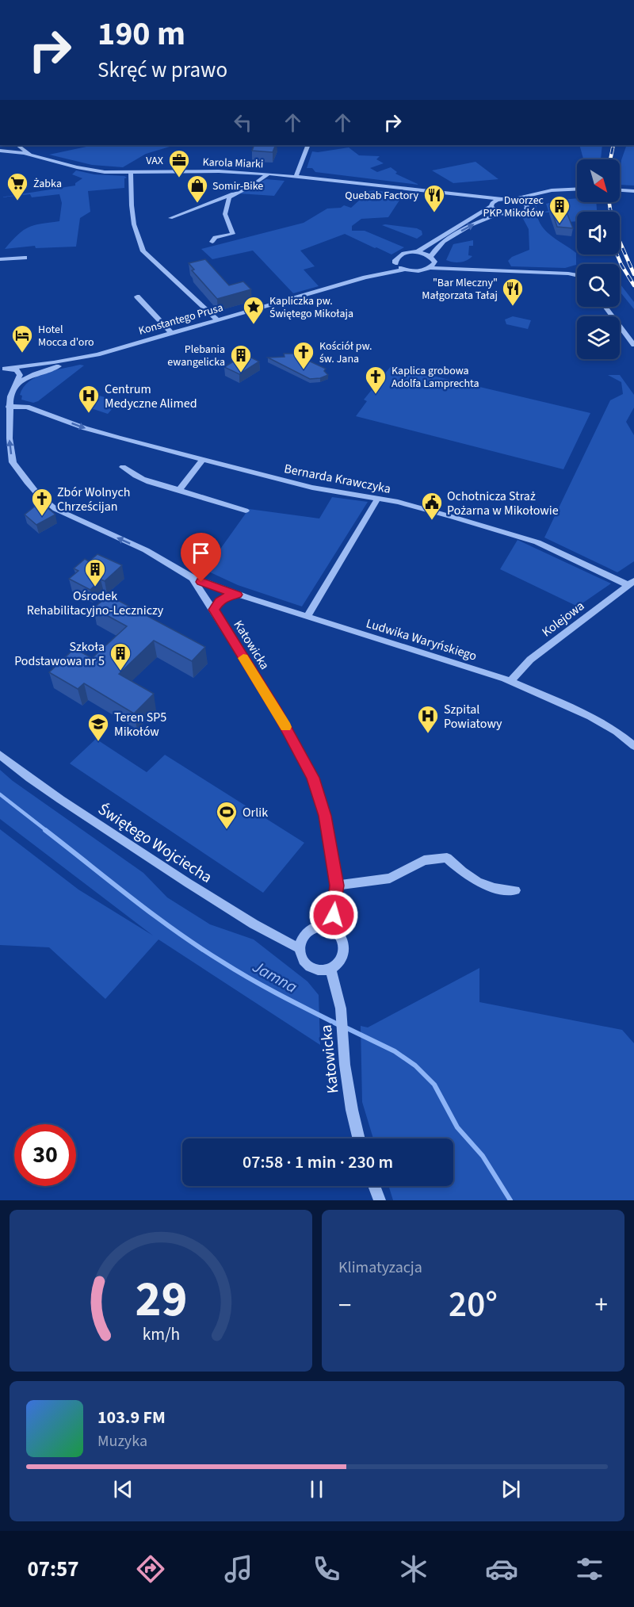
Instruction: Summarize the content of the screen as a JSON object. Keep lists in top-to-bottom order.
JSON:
{
  "streets": {
    "street": [
      "Karola Miarki",
      "Konstantego Prusa",
      "Bernarda Krawczyka",
      "Kolejowa",
      "Ludwika Waryńskiego",
      "Katowicka",
      "Świętego Wojciecha"
    ]
  },
  "crossings": [
    ["Bernarda Krawczyka", "Kolejowa"],
    ["Bernarda Krawczyka", "Katowicka"],
    ["Kolejowa", "Ludwika Waryńskiego"],
    ["Ludwika Waryńskiego", "Katowicka"],
    ["Katowicka", "Świętego Wojciecha"]
  ],
  "water": ["Jamna"],
  "places": {
    "office": ["VAX"],
    "supermarket": ["Żabka"],
    "shop": ["Somir-Bike"],
    "restaurant": ["Quebab Factory", "\"Bar Mleczny\" Małgorzata Tałaj"],
    "building": [
      "Dworzec PKP Mikołów",
      "Plebania ewangelicka",
      "Ośrodek Rehabilitacyjno-Leczniczy",
      "Szkoła Podstawowa nr 5"
    ],
    "place": ["Kapliczka pw. Świętego Mikołaja"],
    "hotel": ["Hotel Mocca d'oro"],
    "church": ["Kościół pw. św. Jana", "Kaplica grobowa Adolfa Lamprechta", "Zbór Wolnych Chrześcijan"],
    "hospital": ["Centrum Medyczne Alimed", "Szpital Powiatowy"],
    "public building": ["Ochotnicza Straż Pożarna w Mikołowie"],
    "school or university": ["Teren SP5 Mikołów"],
    "sports": ["Orlik"]
  },
  "north": "bottom right",
  "page": {
    "turn": ["190 m", "Skręć w prawo"],
    "limit": "30",
    "trip": "07:58 · 1 min · 230 m",
    "tile": "Klimatyzacja",
    "heat": ["−", "20°", "+"],
    "song": ["103.9 FM", "Muzyka"],
    "tabs": "07:57",
    "gauge": ["29", "km/h"]
  }
}
